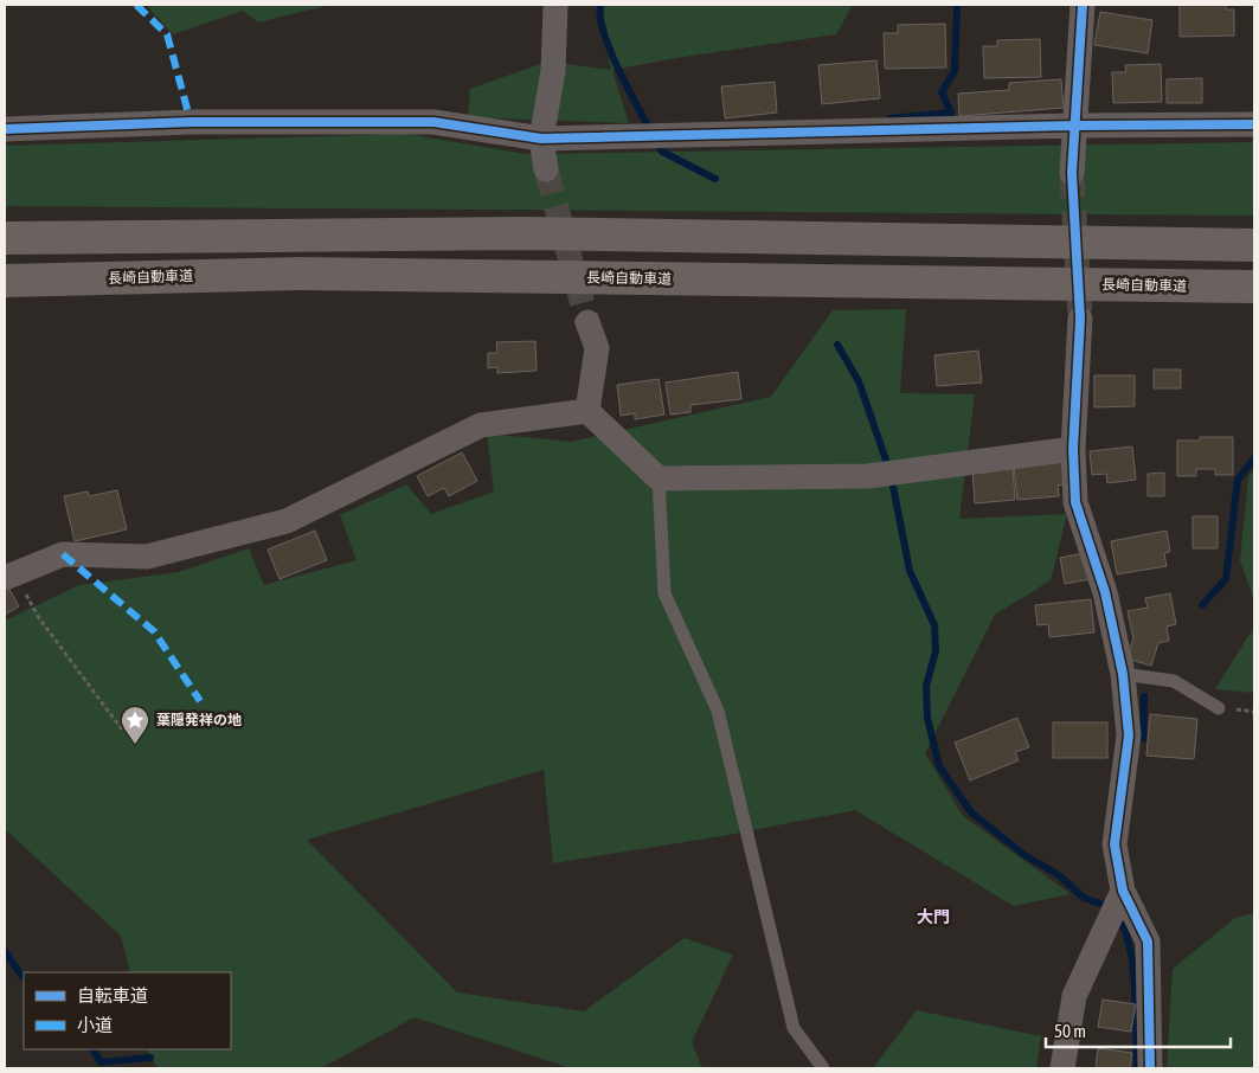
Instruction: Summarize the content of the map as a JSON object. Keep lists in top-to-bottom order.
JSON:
{
  "streets": {
    "highway": ["長崎自動車道"]
  },
  "districts": ["大門"],
  "places": {
    "place": ["葉隠発祥の地"]
  },
  "legend": ["自転車道", "小道"],
  "scale_bar": "50 m"
}
